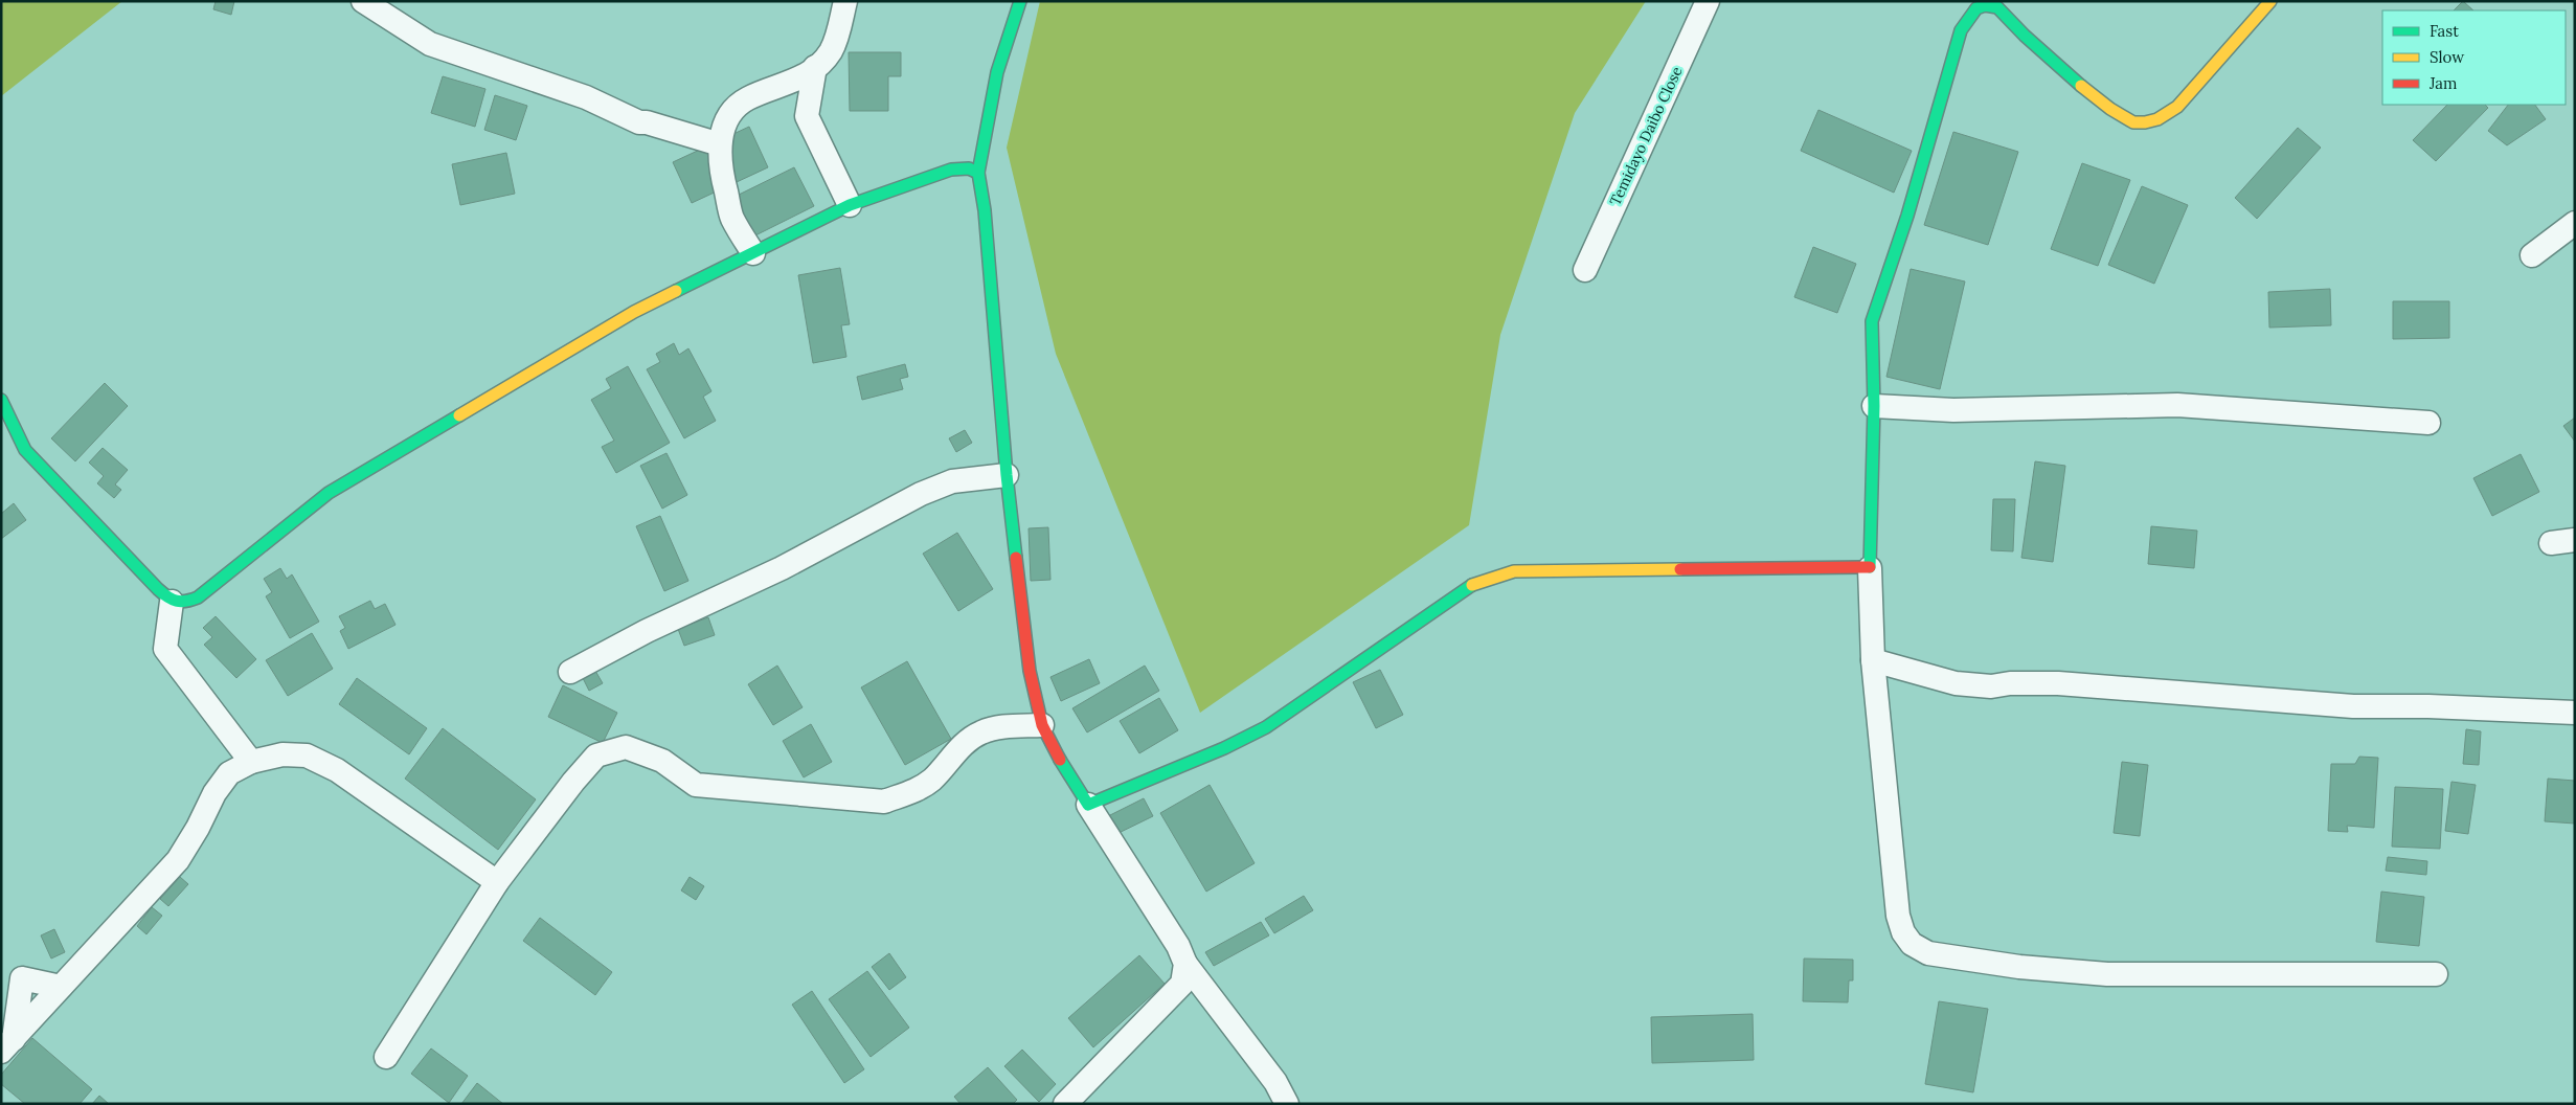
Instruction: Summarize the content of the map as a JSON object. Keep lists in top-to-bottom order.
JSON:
{
  "streets": {
    "street": ["Temidayo Daibo Close"]
  },
  "legend": ["Fast", "Slow", "Jam"]
}
